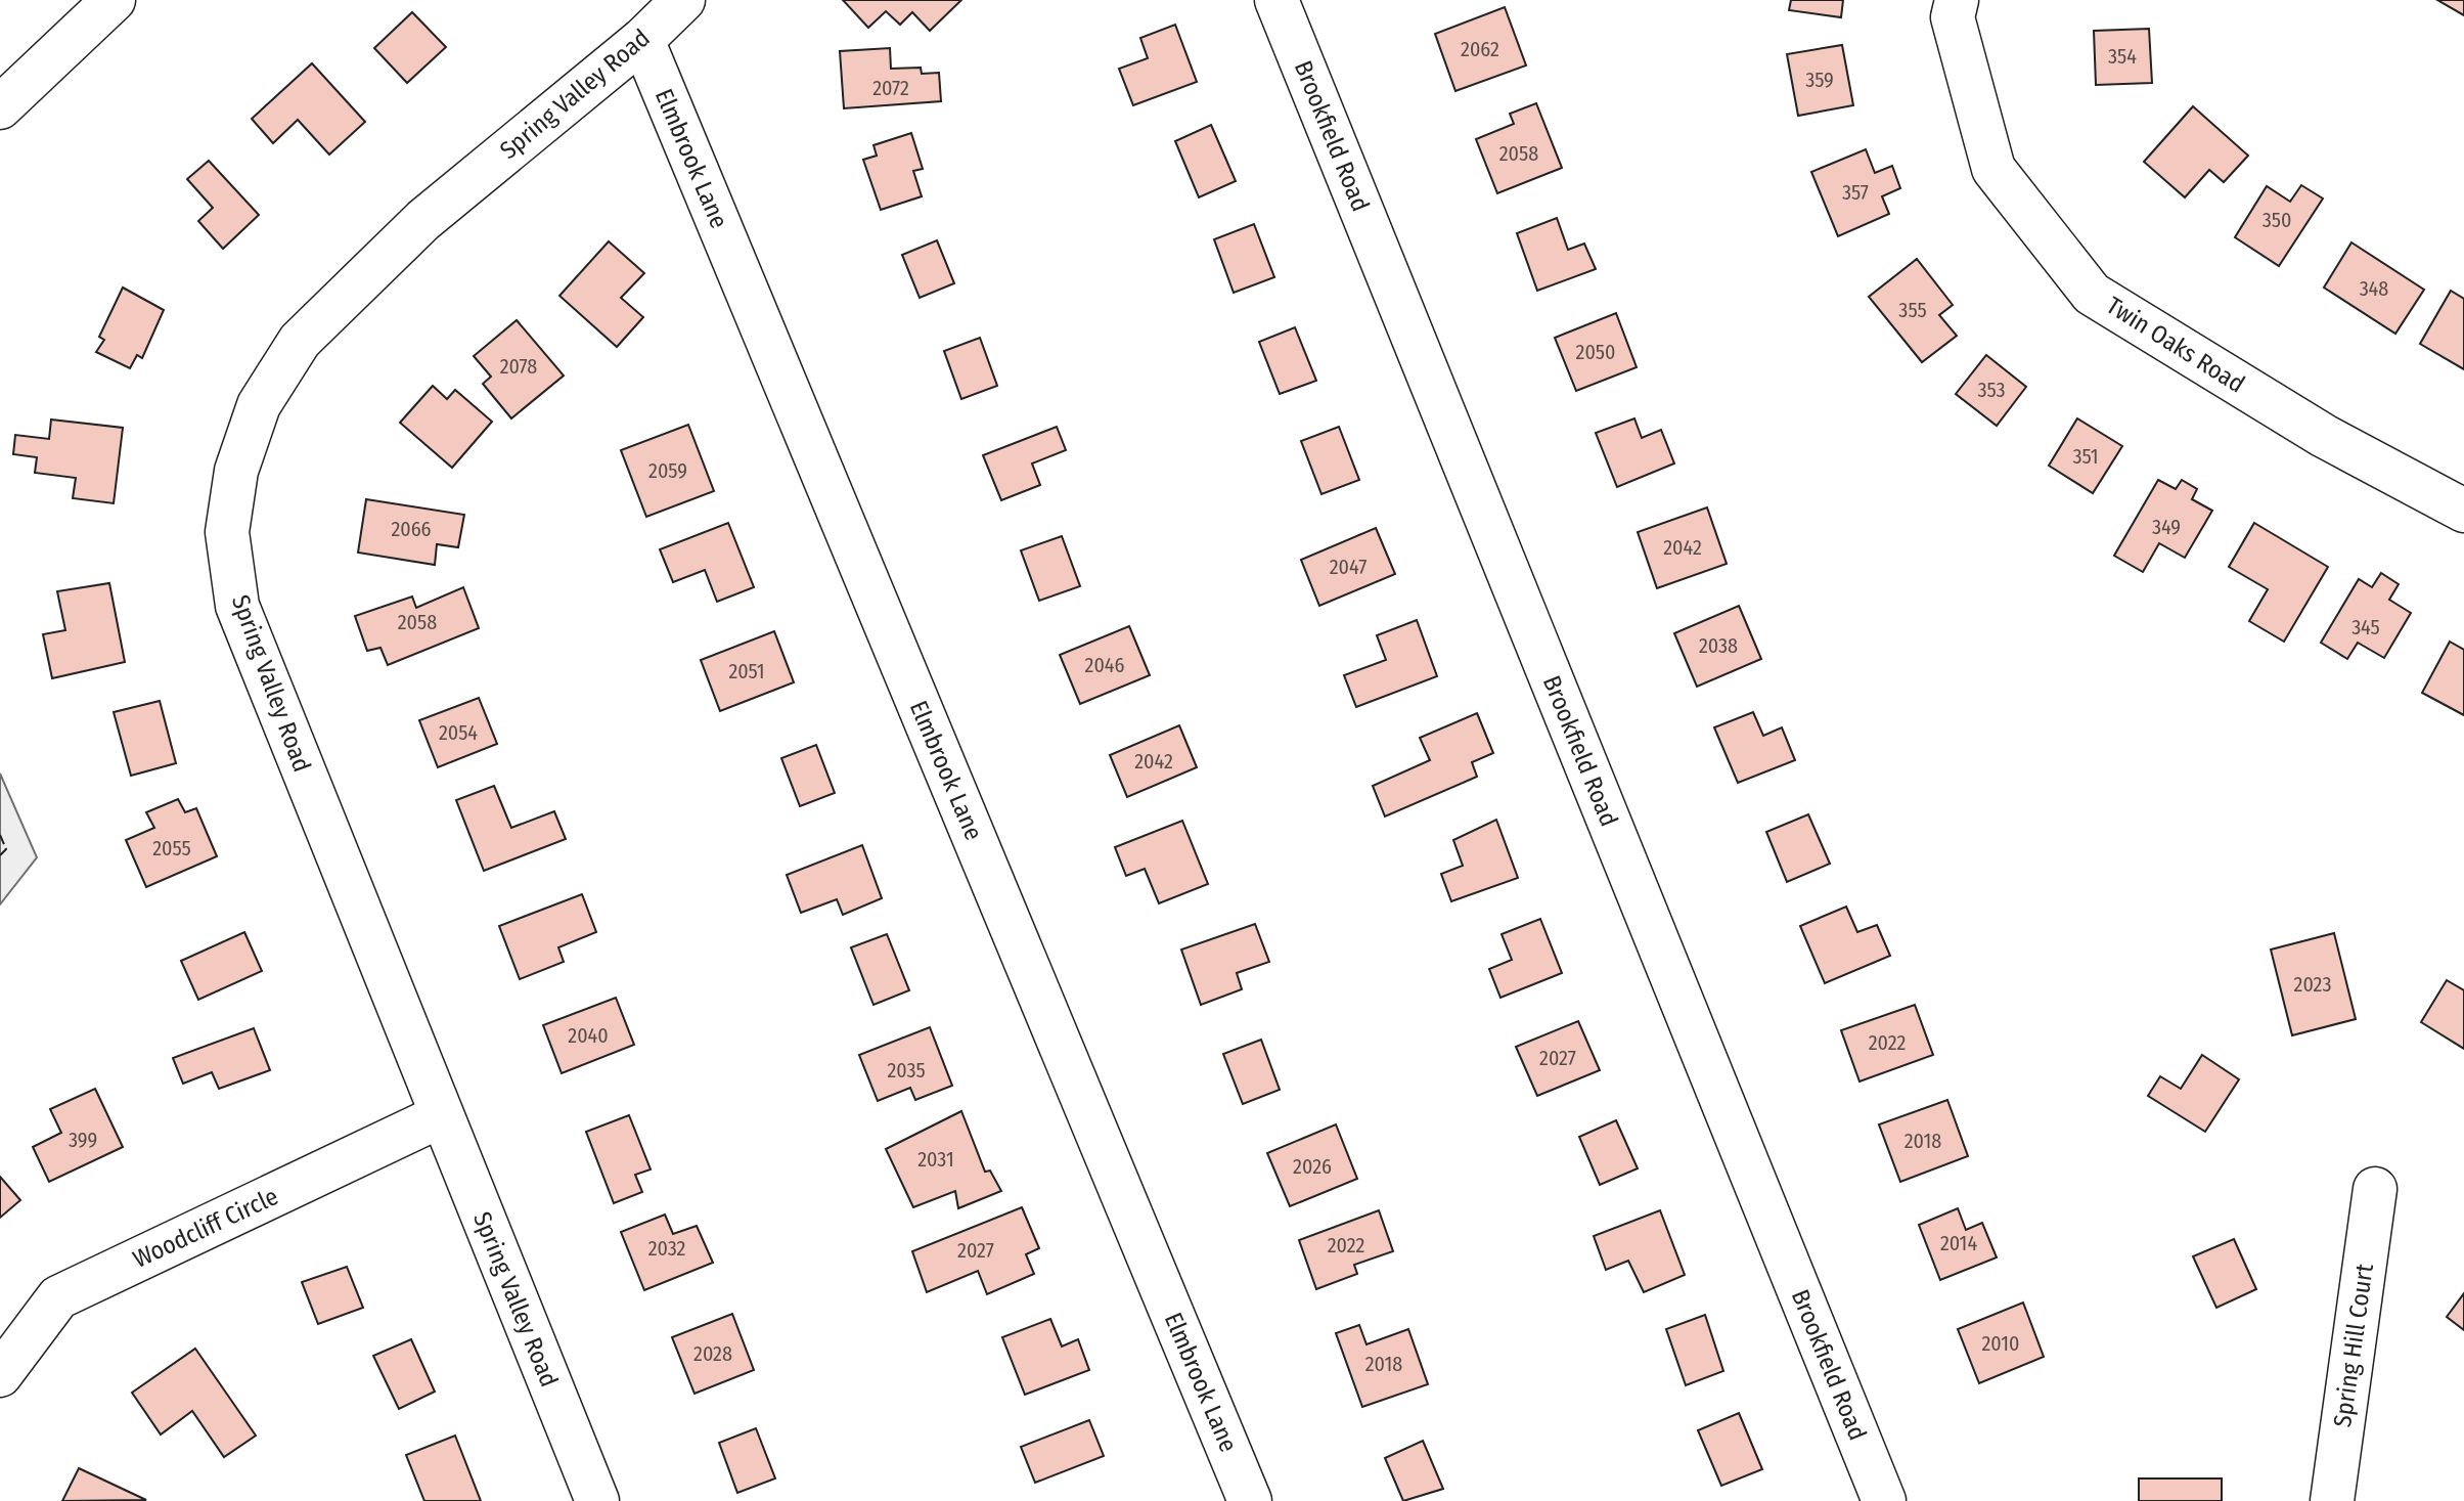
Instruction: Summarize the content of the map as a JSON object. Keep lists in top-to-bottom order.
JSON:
{
  "streets": {
    "street": [
      "Spring Valley Road",
      "Brookfield Road",
      "Elmbrook Lane",
      "Twin Oaks Road",
      "Woodcliff Circle",
      "Spring Hill Court"
    ]
  },
  "crossings": [
    ["Spring Valley Road", "Elmbrook Lane"],
    ["Spring Valley Road", "Woodcliff Circle"]
  ],
  "house_numbers": [
    "2062",
    "354",
    "359",
    "2072",
    "2058",
    "357",
    "350",
    "348",
    "355",
    "2050",
    "2078",
    "353",
    "351",
    "2059",
    "349",
    "2066",
    "2042",
    "2047",
    "2058",
    "345",
    "2038",
    "2046",
    "2051",
    "2054",
    "2042",
    "2055",
    "2023",
    "2040",
    "2022",
    "2027",
    "2035",
    "399",
    "2018",
    "2031",
    "2026",
    "2014",
    "2022",
    "2032",
    "2027",
    "2010",
    "2028",
    "2018"
  ]
}
